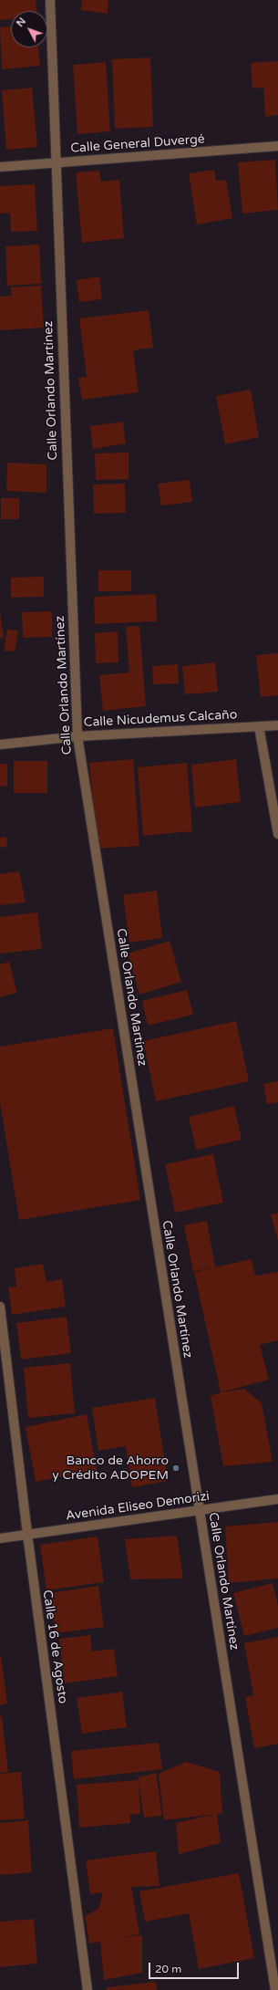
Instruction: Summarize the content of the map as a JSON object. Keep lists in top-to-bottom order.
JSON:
{
  "streets": {
    "street": [
      "Calle General Duvergé",
      "Calle Orlando Martínez",
      "Calle Nicudemus Calcaño",
      "Avenida Eliseo Demorizi",
      "Calle 16 de Agosto"
    ]
  },
  "crossings": [
    ["Calle General Duvergé", "Calle Orlando Martínez"],
    ["Calle Orlando Martínez", "Calle Nicudemus Calcaño"],
    ["Calle Orlando Martínez", "Avenida Eliseo Demorizi"],
    ["Avenida Eliseo Demorizi", "Calle 16 de Agosto"]
  ],
  "places": ["Banco de Ahorro y Crédito ADOPEM"],
  "scale_bar": "20 m",
  "north": "top left"
}
